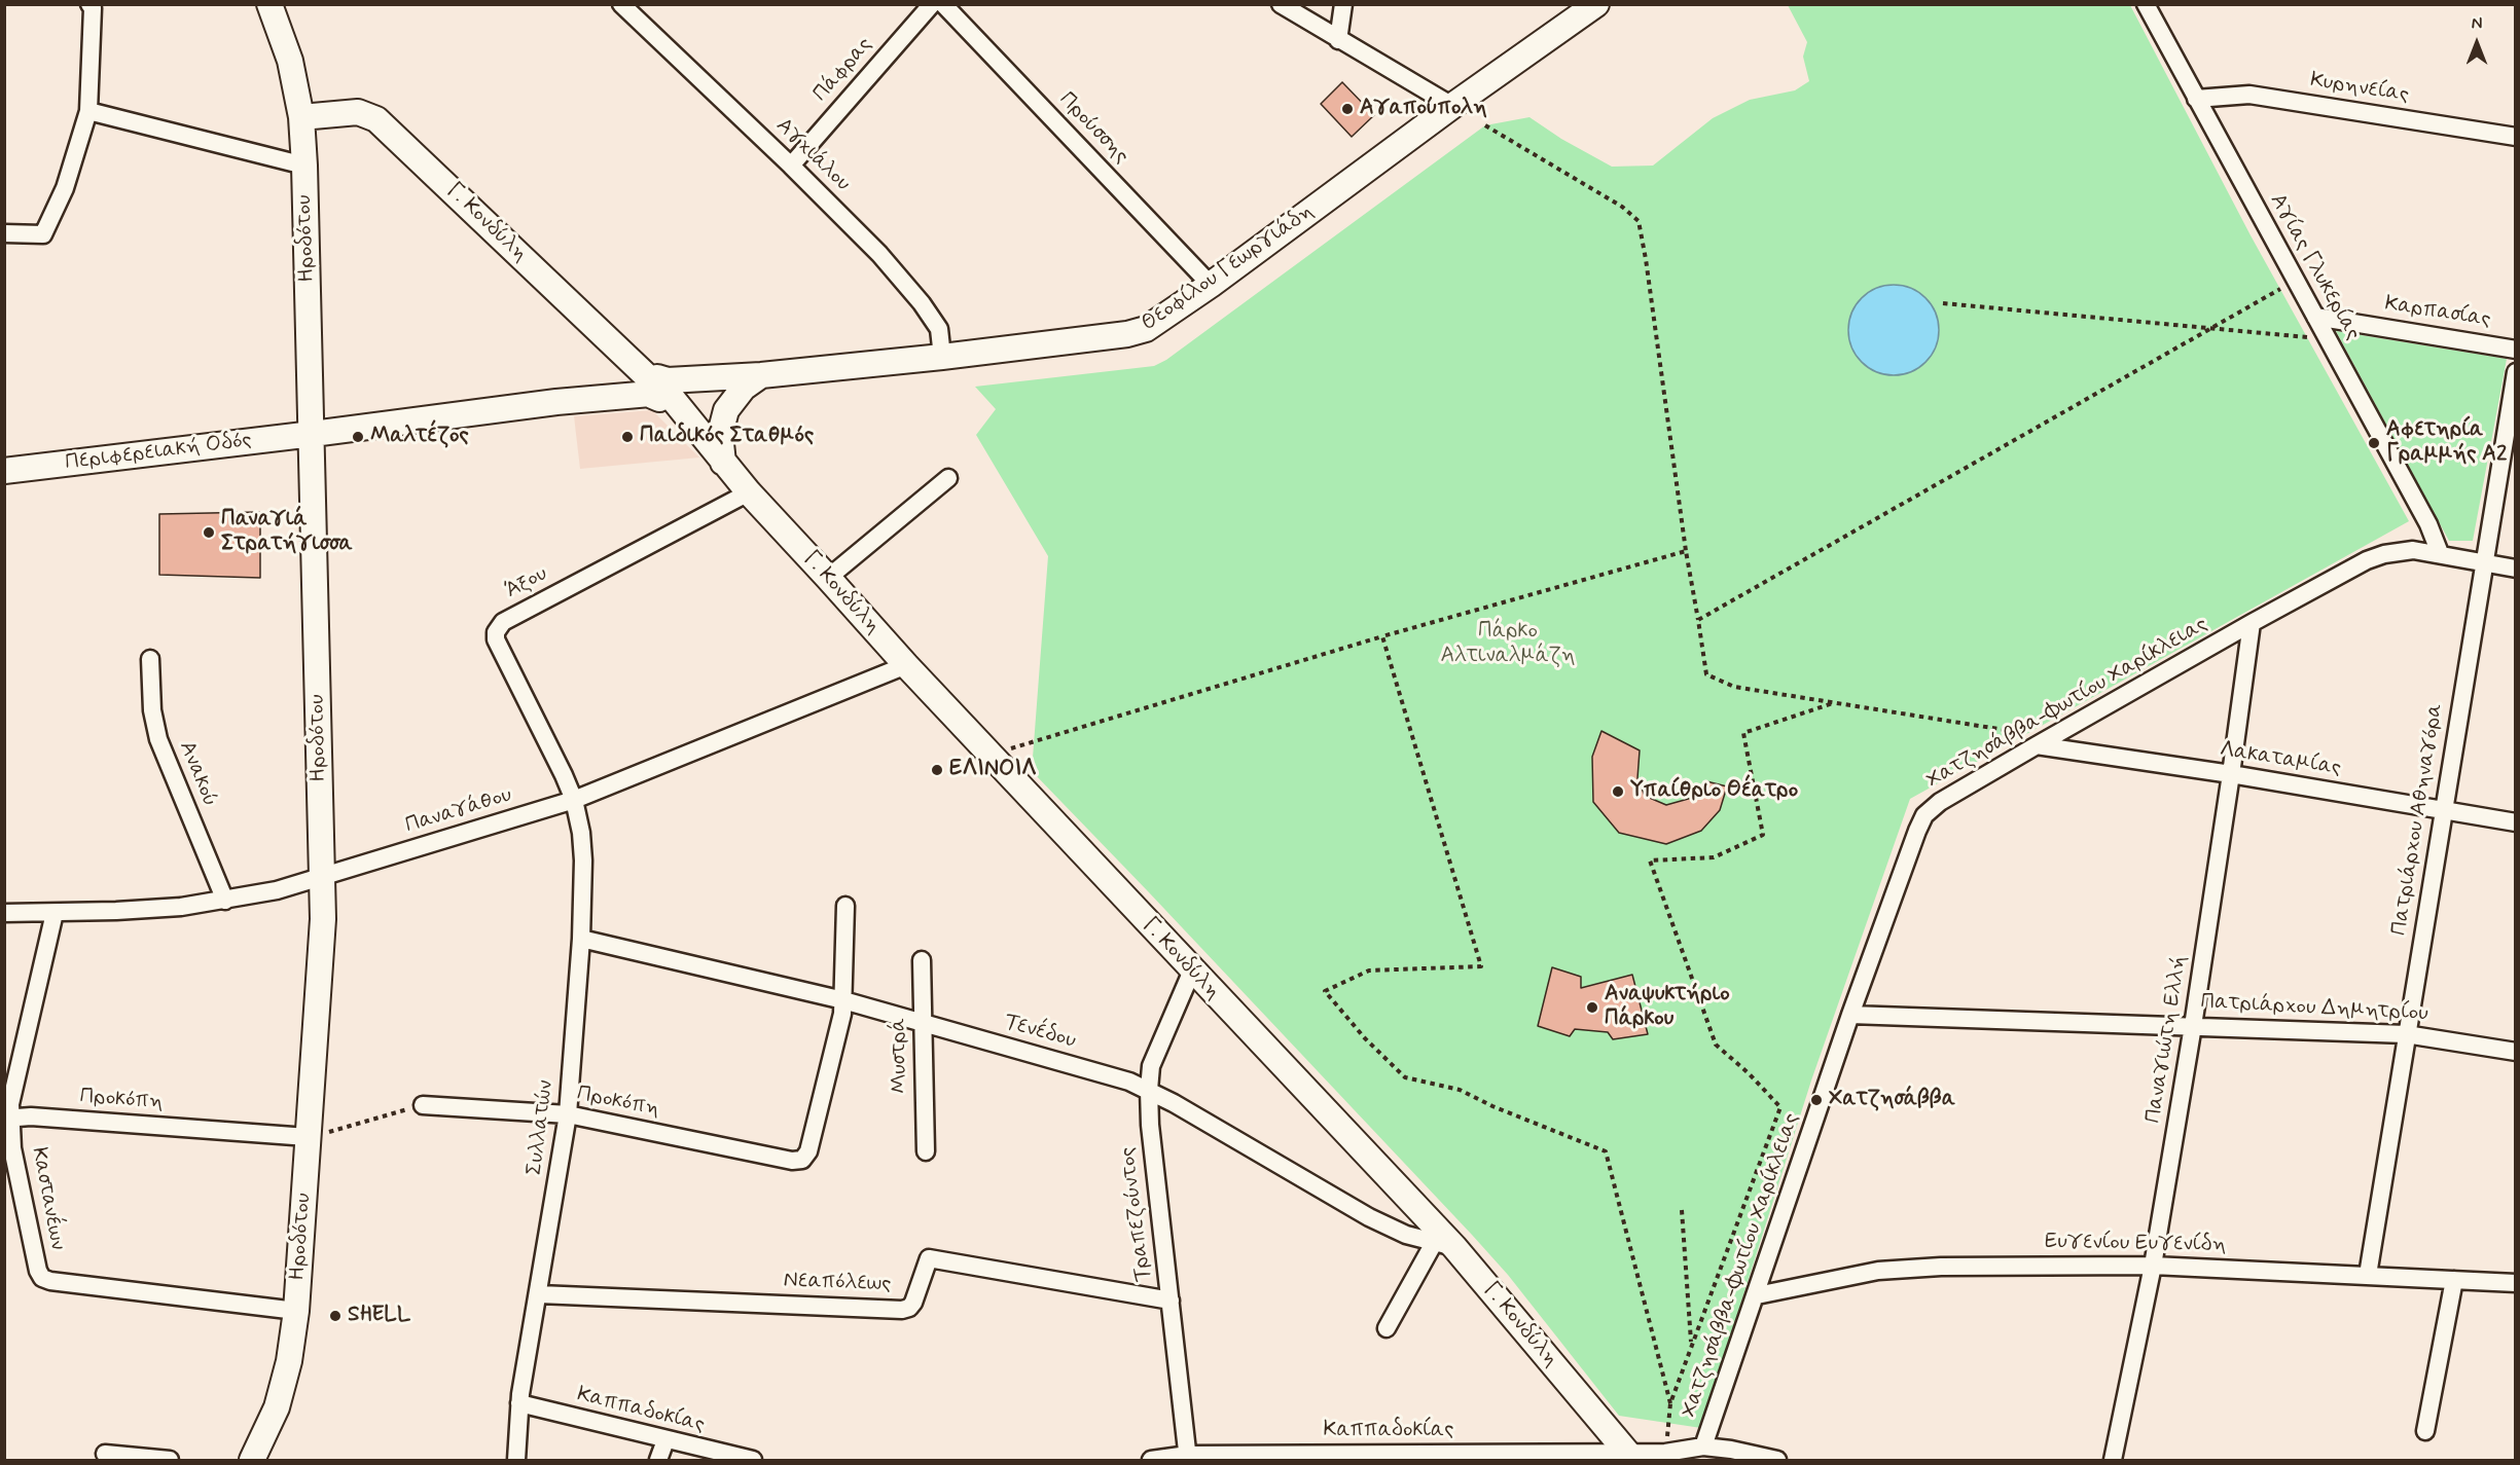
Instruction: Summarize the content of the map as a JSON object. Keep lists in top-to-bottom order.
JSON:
{
  "streets": {
    "street": [
      "Πάφρας",
      "Κυρηνείας",
      "Προύσσης",
      "Αγχιάλου",
      "Γ. Κονδύλη",
      "Ηροδότου",
      "Αγίας Γλυκερίας",
      "Θεοφίλου Γεωργιάδη",
      "Καρπασίας",
      "Περιφερειακή Οδός",
      "Άξου",
      "Χατζησάββα-Φωτίου Χαρίκλειας",
      "Λακαταμίας",
      "Ανακού",
      "Παναγάθου",
      "Πατριάρχου Αθηναγόρα",
      "Πατριάρχου Δημητρίου",
      "Τενέδου",
      "Παναγιώτη Ελλή",
      "Μυστρά",
      "Προκόπη",
      "Συλλατών",
      "Καστανέων",
      "Τραπεζούντος",
      "Ευγενίου Ευγενίδη",
      "Νεαπόλεως",
      "Καππαδοκίας"
    ]
  },
  "crossings": [
    ["Πάφρας", "Αγχιάλου"],
    ["Κυρηνείας", "Αγίας Γλυκερίας"],
    ["Προύσσης", "Θεοφίλου Γεωργιάδη"],
    ["Αγχιάλου", "Θεοφίλου Γεωργιάδη"],
    ["Γ. Κονδύλη", "Ηροδότου"],
    ["Γ. Κονδύλη", "Θεοφίλου Γεωργιάδη"],
    ["Γ. Κονδύλη", "Άξου"],
    ["Γ. Κονδύλη", "Παναγάθου"],
    ["Γ. Κονδύλη", "Τενέδου"],
    ["Γ. Κονδύλη", "Τραπεζούντος"],
    ["Γ. Κονδύλη", "Καππαδοκίας"],
    ["Ηροδότου", "Θεοφίλου Γεωργιάδη"],
    ["Ηροδότου", "Περιφερειακή Οδός"],
    ["Ηροδότου", "Παναγάθου"],
    ["Ηροδότου", "Προκόπη"],
    ["Ηροδότου", "Καστανέων"],
    ["Αγίας Γλυκερίας", "Καρπασίας"],
    ["Αγίας Γλυκερίας", "Χατζησάββα-Φωτίου Χαρίκλειας"],
    ["Θεοφίλου Γεωργιάδη", "Περιφερειακή Οδός"],
    ["Άξου", "Παναγάθου"],
    ["Άξου", "Συλλατών"],
    ["Χατζησάββα-Φωτίου Χαρίκλειας", "Λακαταμίας"],
    ["Χατζησάββα-Φωτίου Χαρίκλειας", "Πατριάρχου Αθηναγόρα"],
    ["Χατζησάββα-Φωτίου Χαρίκλειας", "Πατριάρχου Δημητρίου"],
    ["Χατζησάββα-Φωτίου Χαρίκλειας", "Παναγιώτη Ελλή"],
    ["Χατζησάββα-Φωτίου Χαρίκλειας", "Ευγενίου Ευγενίδη"],
    ["Χατζησάββα-Φωτίου Χαρίκλειας", "Καππαδοκίας"],
    ["Λακαταμίας", "Πατριάρχου Αθηναγόρα"],
    ["Λακαταμίας", "Παναγιώτη Ελλή"],
    ["Ανακού", "Παναγάθου"],
    ["Παναγάθου", "Συλλατών"],
    ["Παναγάθου", "Καστανέων"],
    ["Πατριάρχου Αθηναγόρα", "Πατριάρχου Δημητρίου"],
    ["Πατριάρχου Αθηναγόρα", "Ευγενίου Ευγενίδη"],
    ["Πατριάρχου Δημητρίου", "Παναγιώτη Ελλή"],
    ["Τενέδου", "Μυστρά"],
    ["Τενέδου", "Προκόπη"],
    ["Τενέδου", "Συλλατών"],
    ["Τενέδου", "Τραπεζούντος"],
    ["Παναγιώτη Ελλή", "Ευγενίου Ευγενίδη"],
    ["Προκόπη", "Συλλατών"],
    ["Προκόπη", "Καστανέων"],
    ["Συλλατών", "Νεαπόλεως"],
    ["Συλλατών", "Καππαδοκίας"],
    ["Τραπεζούντος", "Νεαπόλεως"],
    ["Τραπεζούντος", "Καππαδοκίας"]
  ],
  "parks": ["Πάρκο Αλτιναλμάζη"],
  "places": [
    "Αγαπούπολη",
    "Μαλτέζος",
    "Παιδικός Σταθμός",
    "Αφετηρία Γραμμής Α2",
    "Παναγιά Στρατήγισσα",
    "ΕΛΙΝΟΙΛ",
    "Υπαίθριο Θέατρο",
    "Αναψυκτήριο Πάρκου",
    "Χατζησάββα",
    "SHELL"
  ],
  "north": "top"
}
